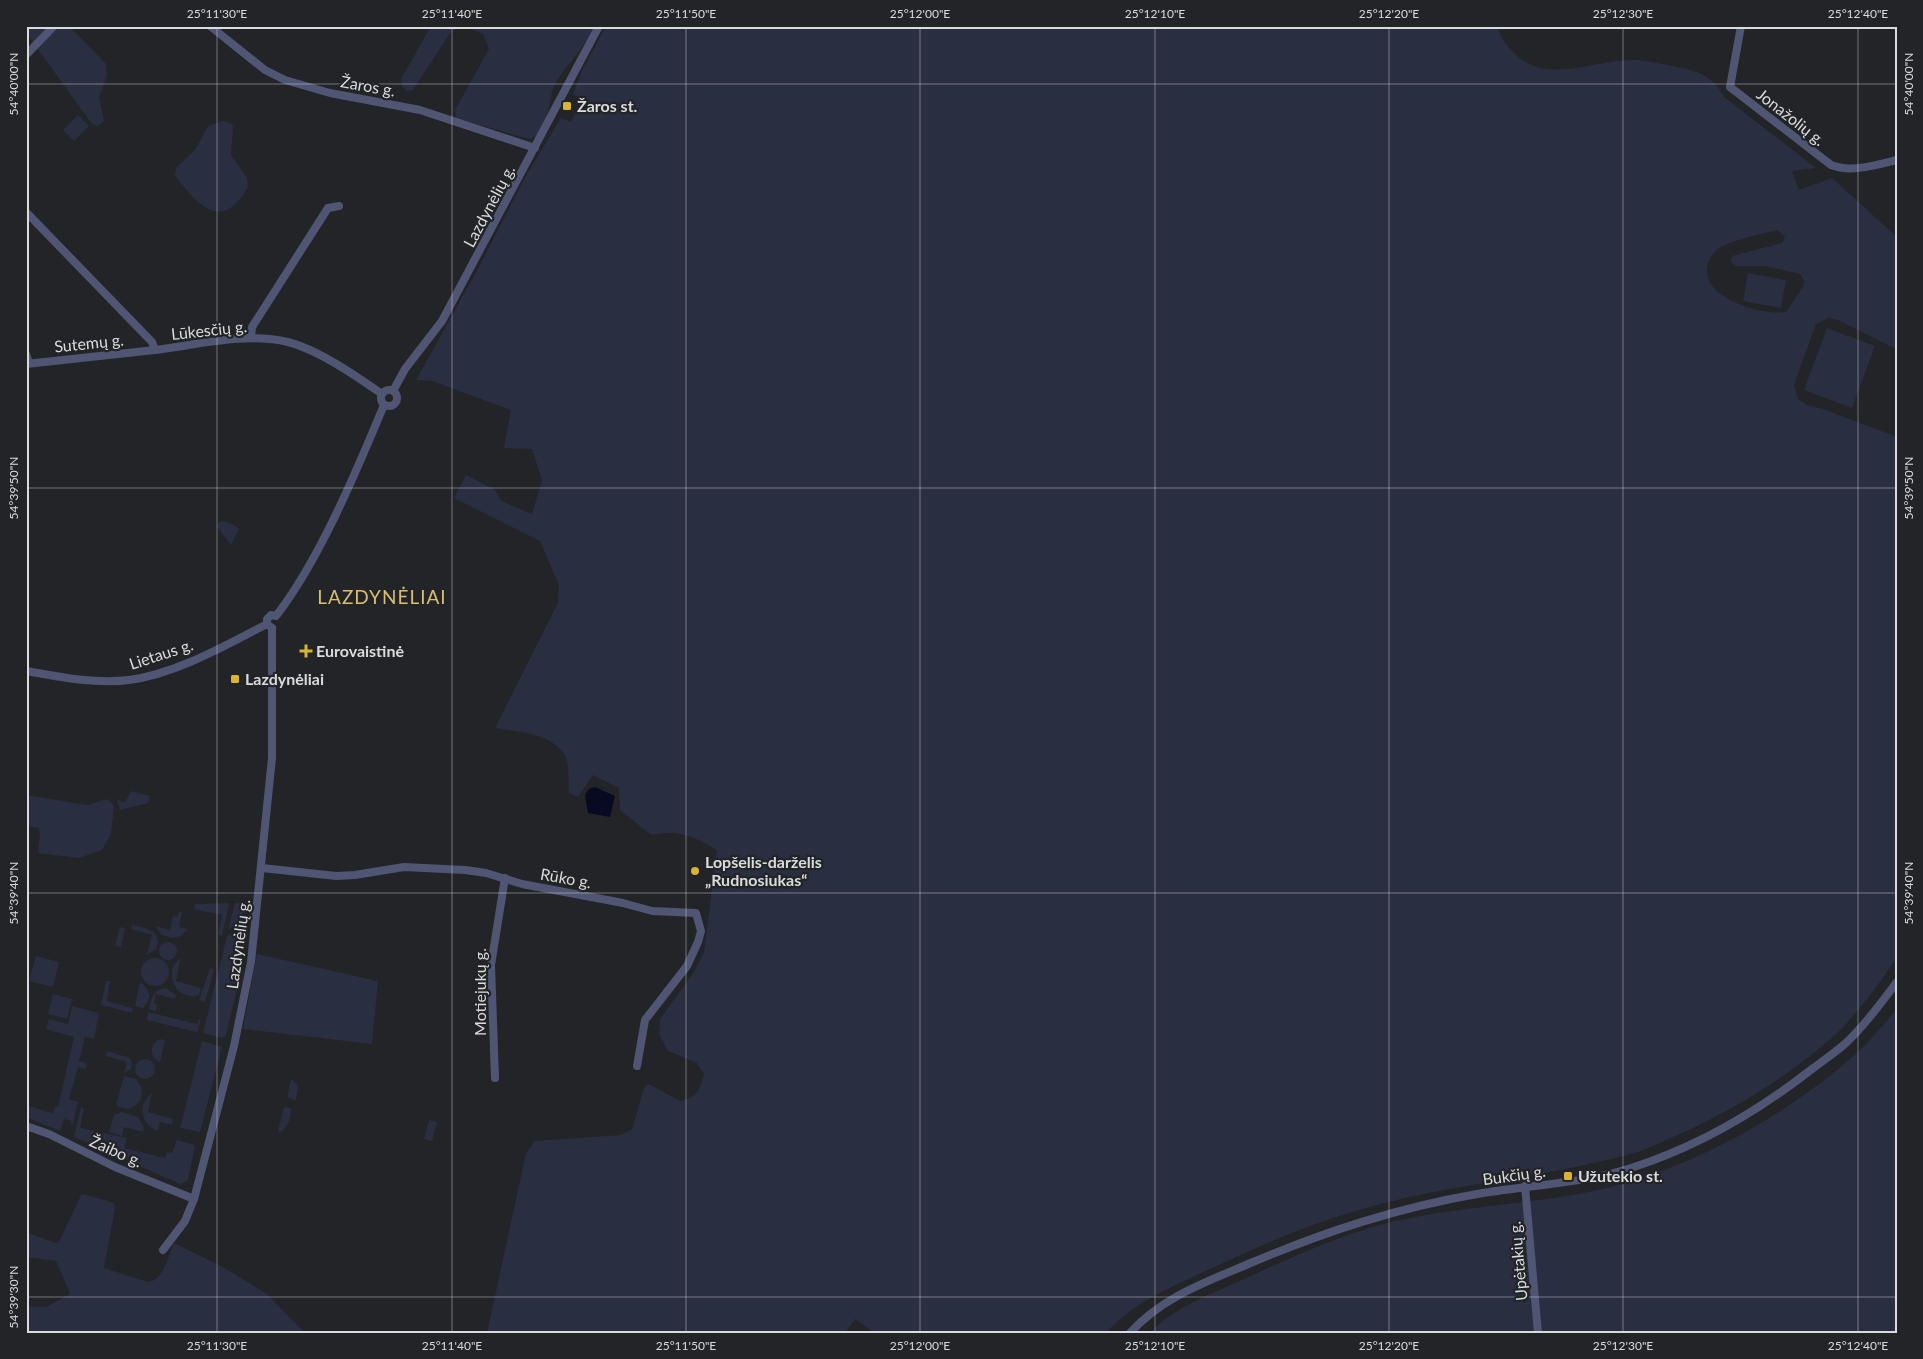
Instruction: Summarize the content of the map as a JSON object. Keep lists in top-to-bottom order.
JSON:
{
  "streets": {
    "street": [
      "Žaros g.",
      "Jonažolių g.",
      "Lazdynėlių g.",
      "Lūkesčių g.",
      "Sutemų g.",
      "Lietaus g.",
      "Rūko g.",
      "Motiejukų g.",
      "Žaibo g.",
      "Bukčių g.",
      "Upėtakių g."
    ]
  },
  "crossings": [
    ["Žaros g.", "Lazdynėlių g."],
    ["Lazdynėlių g.", "Lūkesčių g."],
    ["Lazdynėlių g.", "Lietaus g."],
    ["Lazdynėlių g.", "Rūko g."],
    ["Lazdynėlių g.", "Žaibo g."],
    ["Lūkesčių g.", "Sutemų g."],
    ["Rūko g.", "Motiejukų g."],
    ["Bukčių g.", "Upėtakių g."]
  ],
  "districts": ["LAZDYNĖLIAI"],
  "places": {
    "transit": ["Žaros st.", "Lazdynėliai", "Užutekio st."],
    "health": ["Eurovaistinė"],
    "other": ["Lopšelis-darželis „Rudnosiukas“"]
  },
  "coordinates": [
    "25°11'30\"E",
    "25°11'40\"E",
    "25°11'50\"E",
    "25°12'00\"E",
    "25°12'10\"E",
    "25°12'20\"E",
    "25°12'30\"E",
    "25°12'40\"E",
    "54°40'00\"N",
    "54°39'50\"N",
    "54°39'40\"N",
    "54°39'30\"N"
  ]
}
